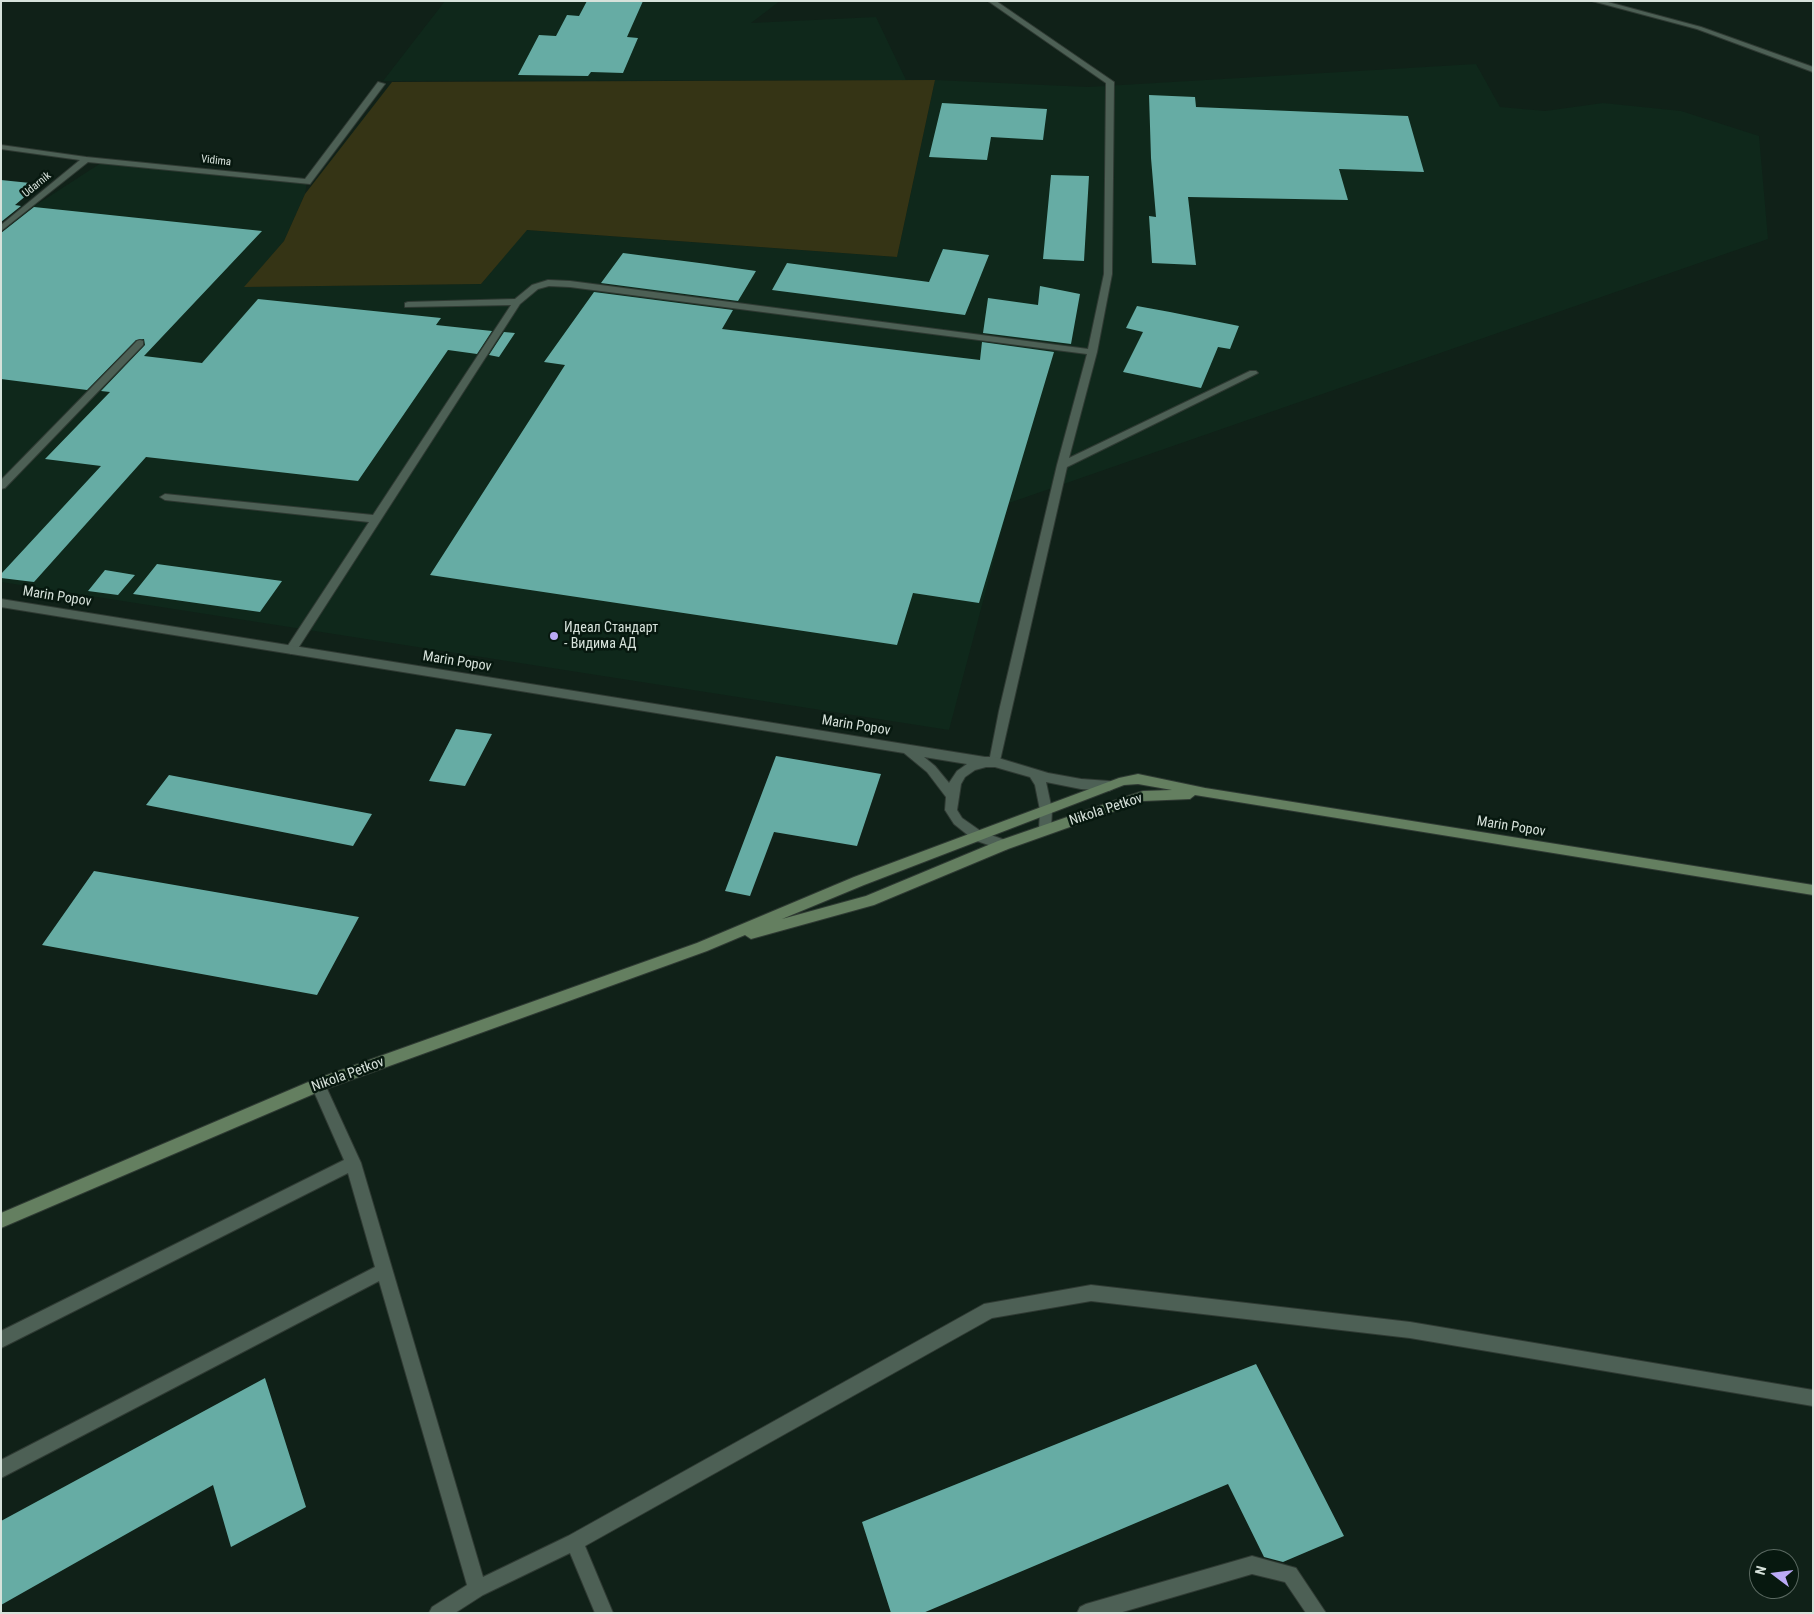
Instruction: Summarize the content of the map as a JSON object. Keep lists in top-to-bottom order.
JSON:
{
  "streets": {
    "main road": ["Marin Popov", "Nikola Petkov"],
    "street": ["Vidima", "Udarnik"]
  },
  "crossings": [
    ["Vidima", "Udarnik"],
    ["Marin Popov", "Nikola Petkov"]
  ],
  "places": ["Идеал Стандарт - Видима АД"],
  "north": "left"
}
